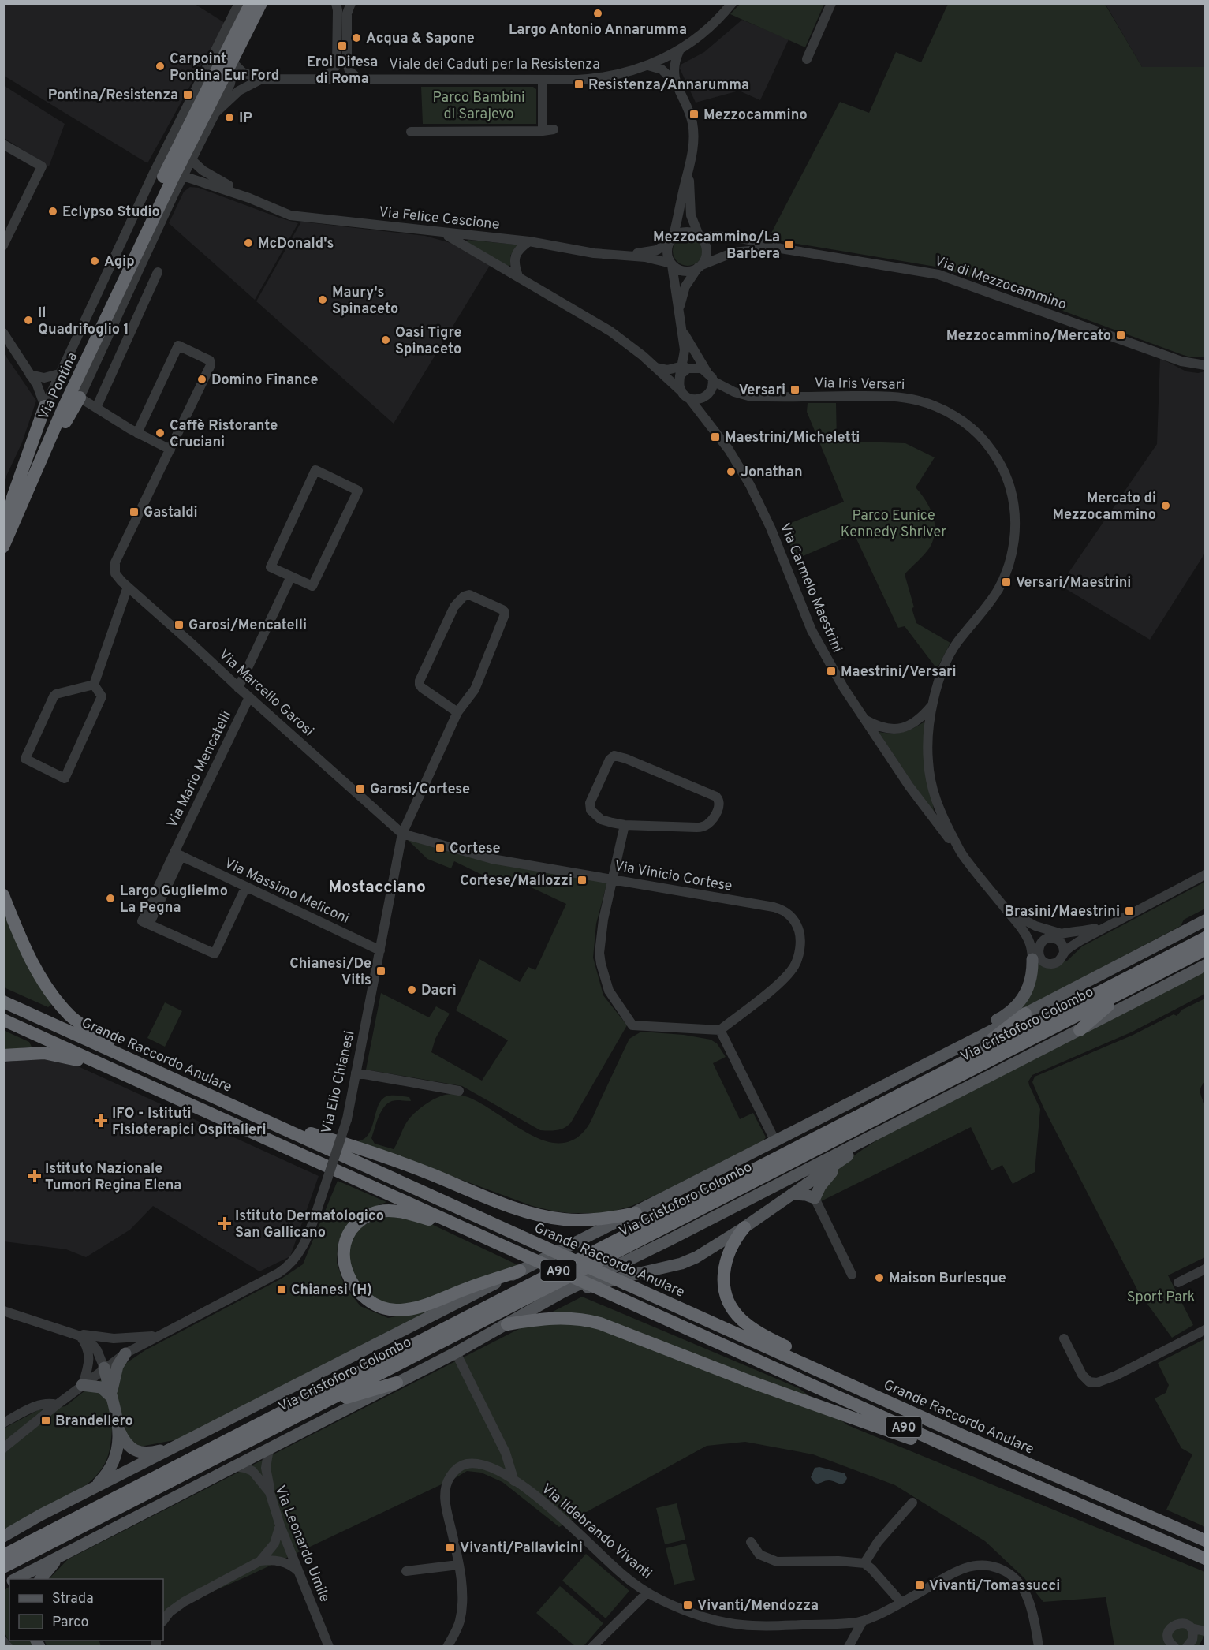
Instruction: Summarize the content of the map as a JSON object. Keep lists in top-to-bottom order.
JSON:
{
  "streets": {
    "highway": [
      "Via Pontina",
      "Via Cristoforo Colombo",
      "Grande Raccordo Anulare",
      "A90"
    ],
    "street": [
      "Viale dei Caduti per la Resistenza",
      "Via Felice Cascione",
      "Via di Mezzocammino",
      "Via Iris Versari",
      "Via Carmelo Maestrini",
      "Via Marcello Garosi",
      "Via Mario Mencatelli",
      "Via Vinicio Cortese",
      "Via Massimo Meliconi",
      "Via Elio Chianesi",
      "Via Ildebrando Vivanti",
      "Via Leonardo Umile"
    ]
  },
  "crossings": [
    ["Viale dei Caduti per la Resistenza", "Via Pontina"],
    ["Via Felice Cascione", "Via di Mezzocammino"],
    ["Via Felice Cascione", "Via Pontina"],
    ["Via Felice Cascione", "Via Carmelo Maestrini"],
    ["Via Iris Versari", "Via Carmelo Maestrini"],
    ["Via Marcello Garosi", "Via Mario Mencatelli"],
    ["Via Marcello Garosi", "Via Vinicio Cortese"],
    ["Via Marcello Garosi", "Via Elio Chianesi"],
    ["Via Mario Mencatelli", "Via Massimo Meliconi"],
    ["Via Vinicio Cortese", "Via Elio Chianesi"],
    ["Via Massimo Meliconi", "Via Elio Chianesi"],
    ["Via Cristoforo Colombo", "Via Leonardo Umile"]
  ],
  "districts": ["Mostacciano"],
  "parks": ["Parco Bambini di Sarajevo", "Parco Eunice Kennedy Shriver", "Sport Park"],
  "places": {
    "other": [
      "Largo Antonio Annarumma",
      "Acqua & Sapone",
      "Carpoint Pontina Eur Ford",
      "IP",
      "Eclypso Studio",
      "McDonald's",
      "Agip",
      "Maury's Spinaceto",
      "Il Quadrifoglio 1",
      "Oasi Tigre Spinaceto",
      "Domino Finance",
      "Caffè Ristorante Cruciani",
      "Jonathan",
      "Mercato di Mezzocammino",
      "Largo Guglielmo La Pegna",
      "Dacrì",
      "Maison Burlesque"
    ],
    "transit": [
      "Eroi Difesa di Roma",
      "Resistenza/Annarumma",
      "Pontina/Resistenza",
      "Mezzocammino",
      "Mezzocammino/La Barbera",
      "Mezzocammino/Mercato",
      "Versari",
      "Maestrini/Micheletti",
      "Gastaldi",
      "Versari/Maestrini",
      "Garosi/Mencatelli",
      "Maestrini/Versari",
      "Garosi/Cortese",
      "Cortese",
      "Cortese/Mallozzi",
      "Brasini/Maestrini",
      "Chianesi/De Vitis",
      "Chianesi (H)",
      "Brandellero",
      "Vivanti/Pallavicini",
      "Vivanti/Tomassucci",
      "Vivanti/Mendozza"
    ],
    "health": ["IFO - Istituti Fisioterapici Ospitalieri", "Istituto Nazionale Tumori Regina Elena", "Istituto Dermatologico San Gallicano"]
  },
  "legend": ["Strada", "Parco"]
}
